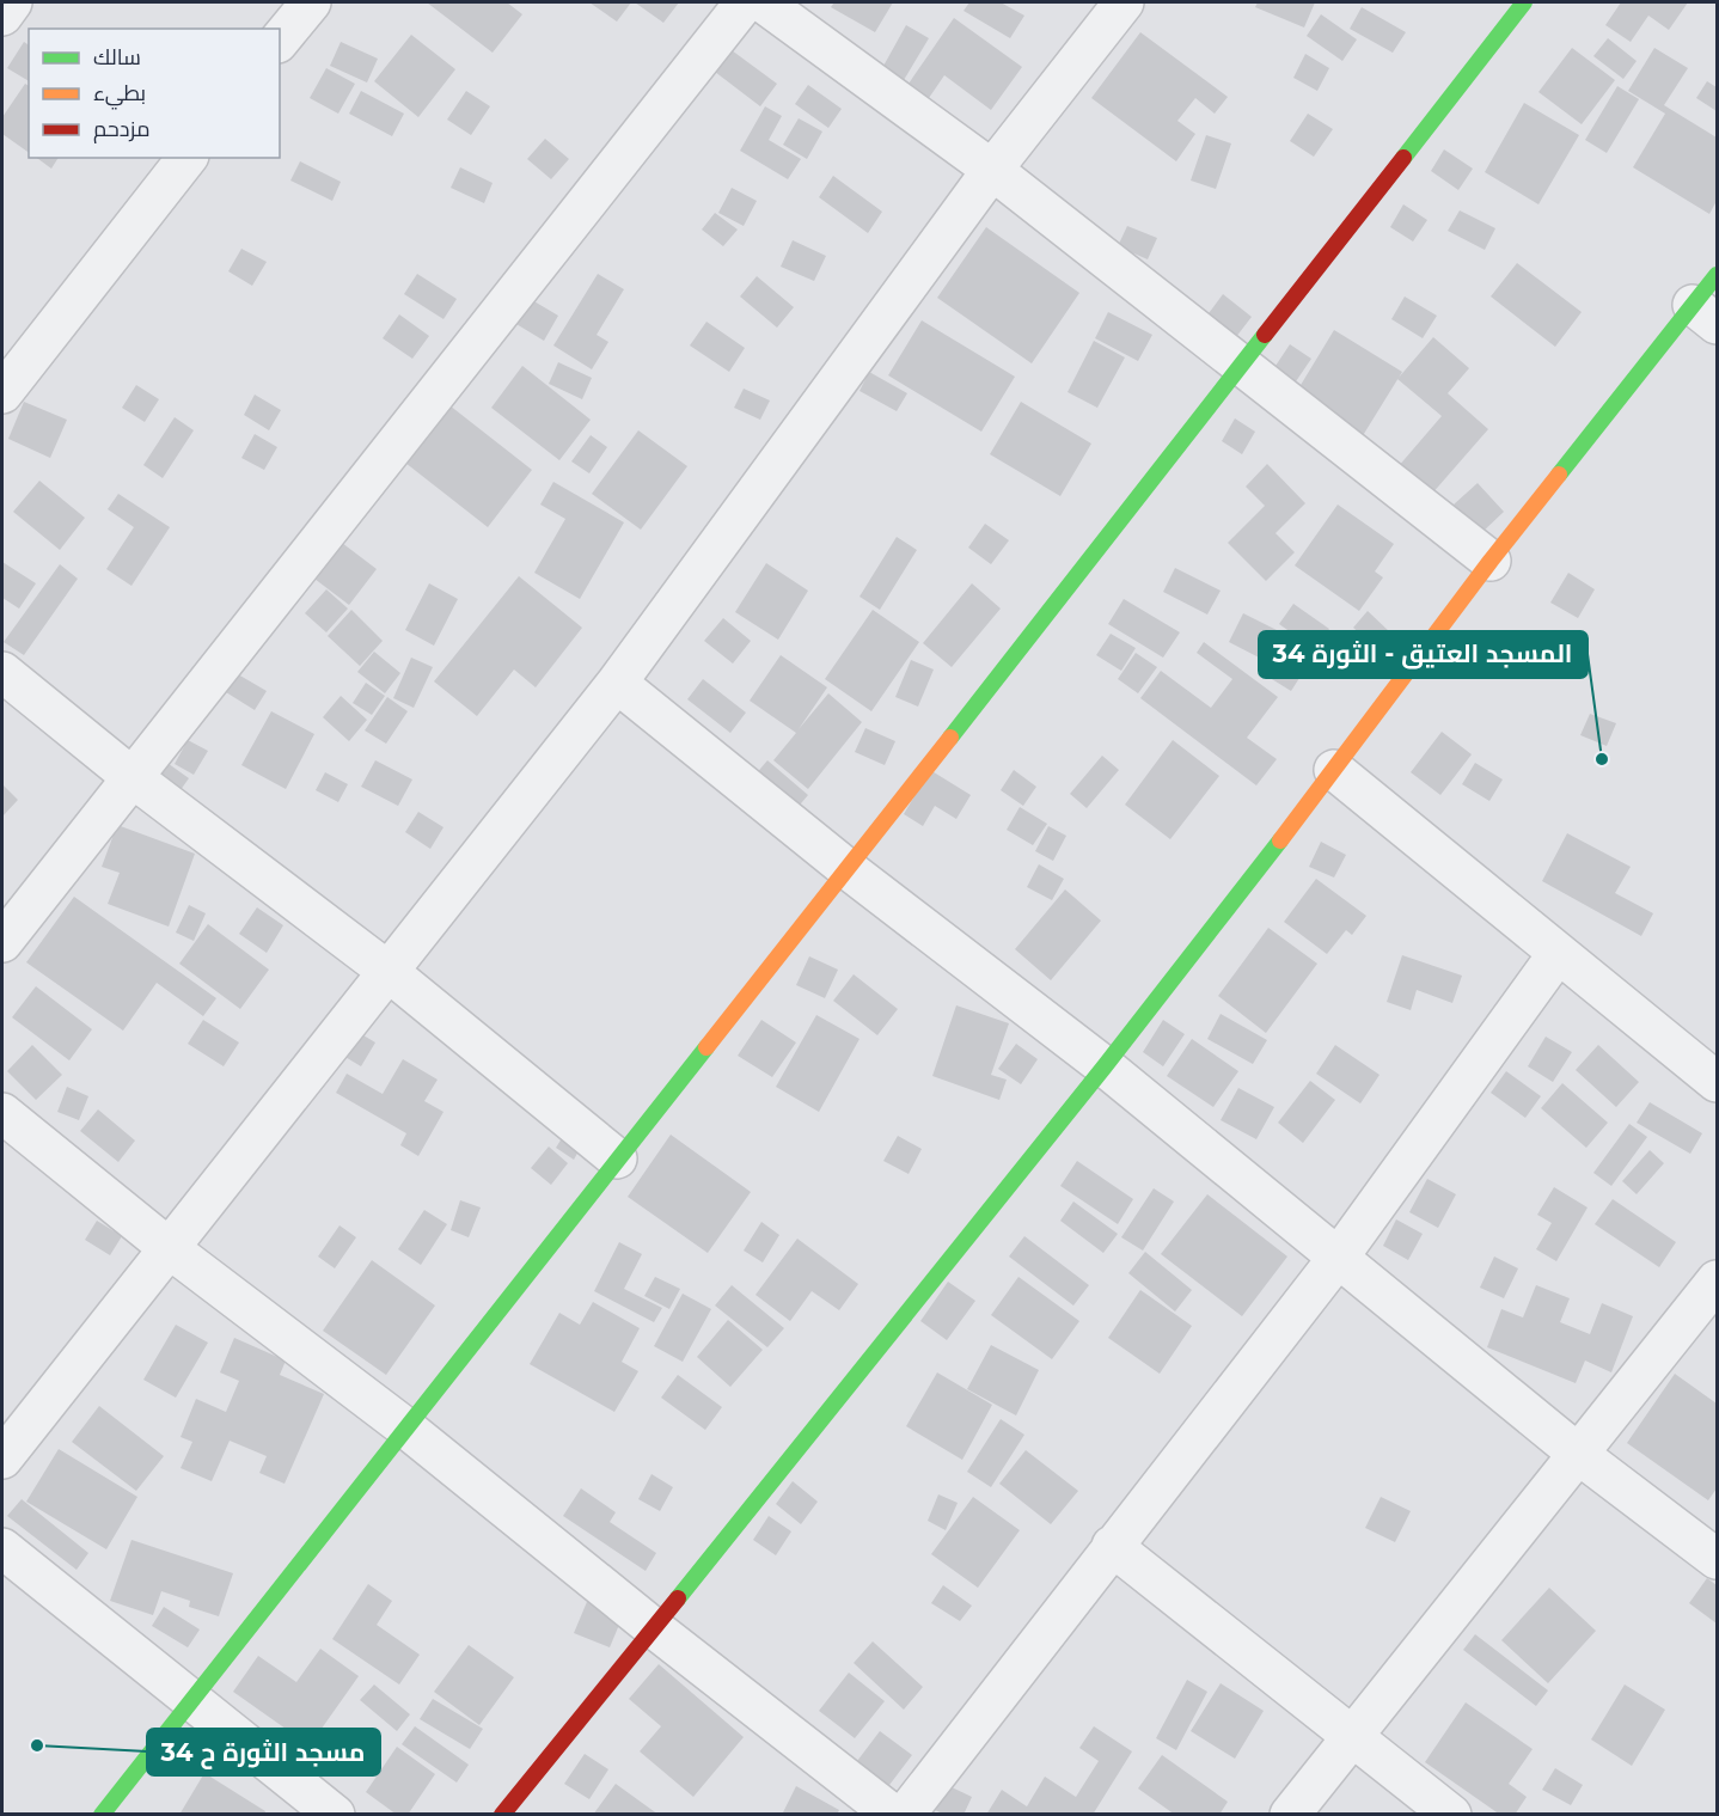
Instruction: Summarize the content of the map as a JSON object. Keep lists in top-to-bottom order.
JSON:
{
  "places": ["المسجد العتيق - الثورة 34", "مسجد الثورة ح 34"],
  "legend": ["سالك", "بطيء", "مزدحم"]
}
